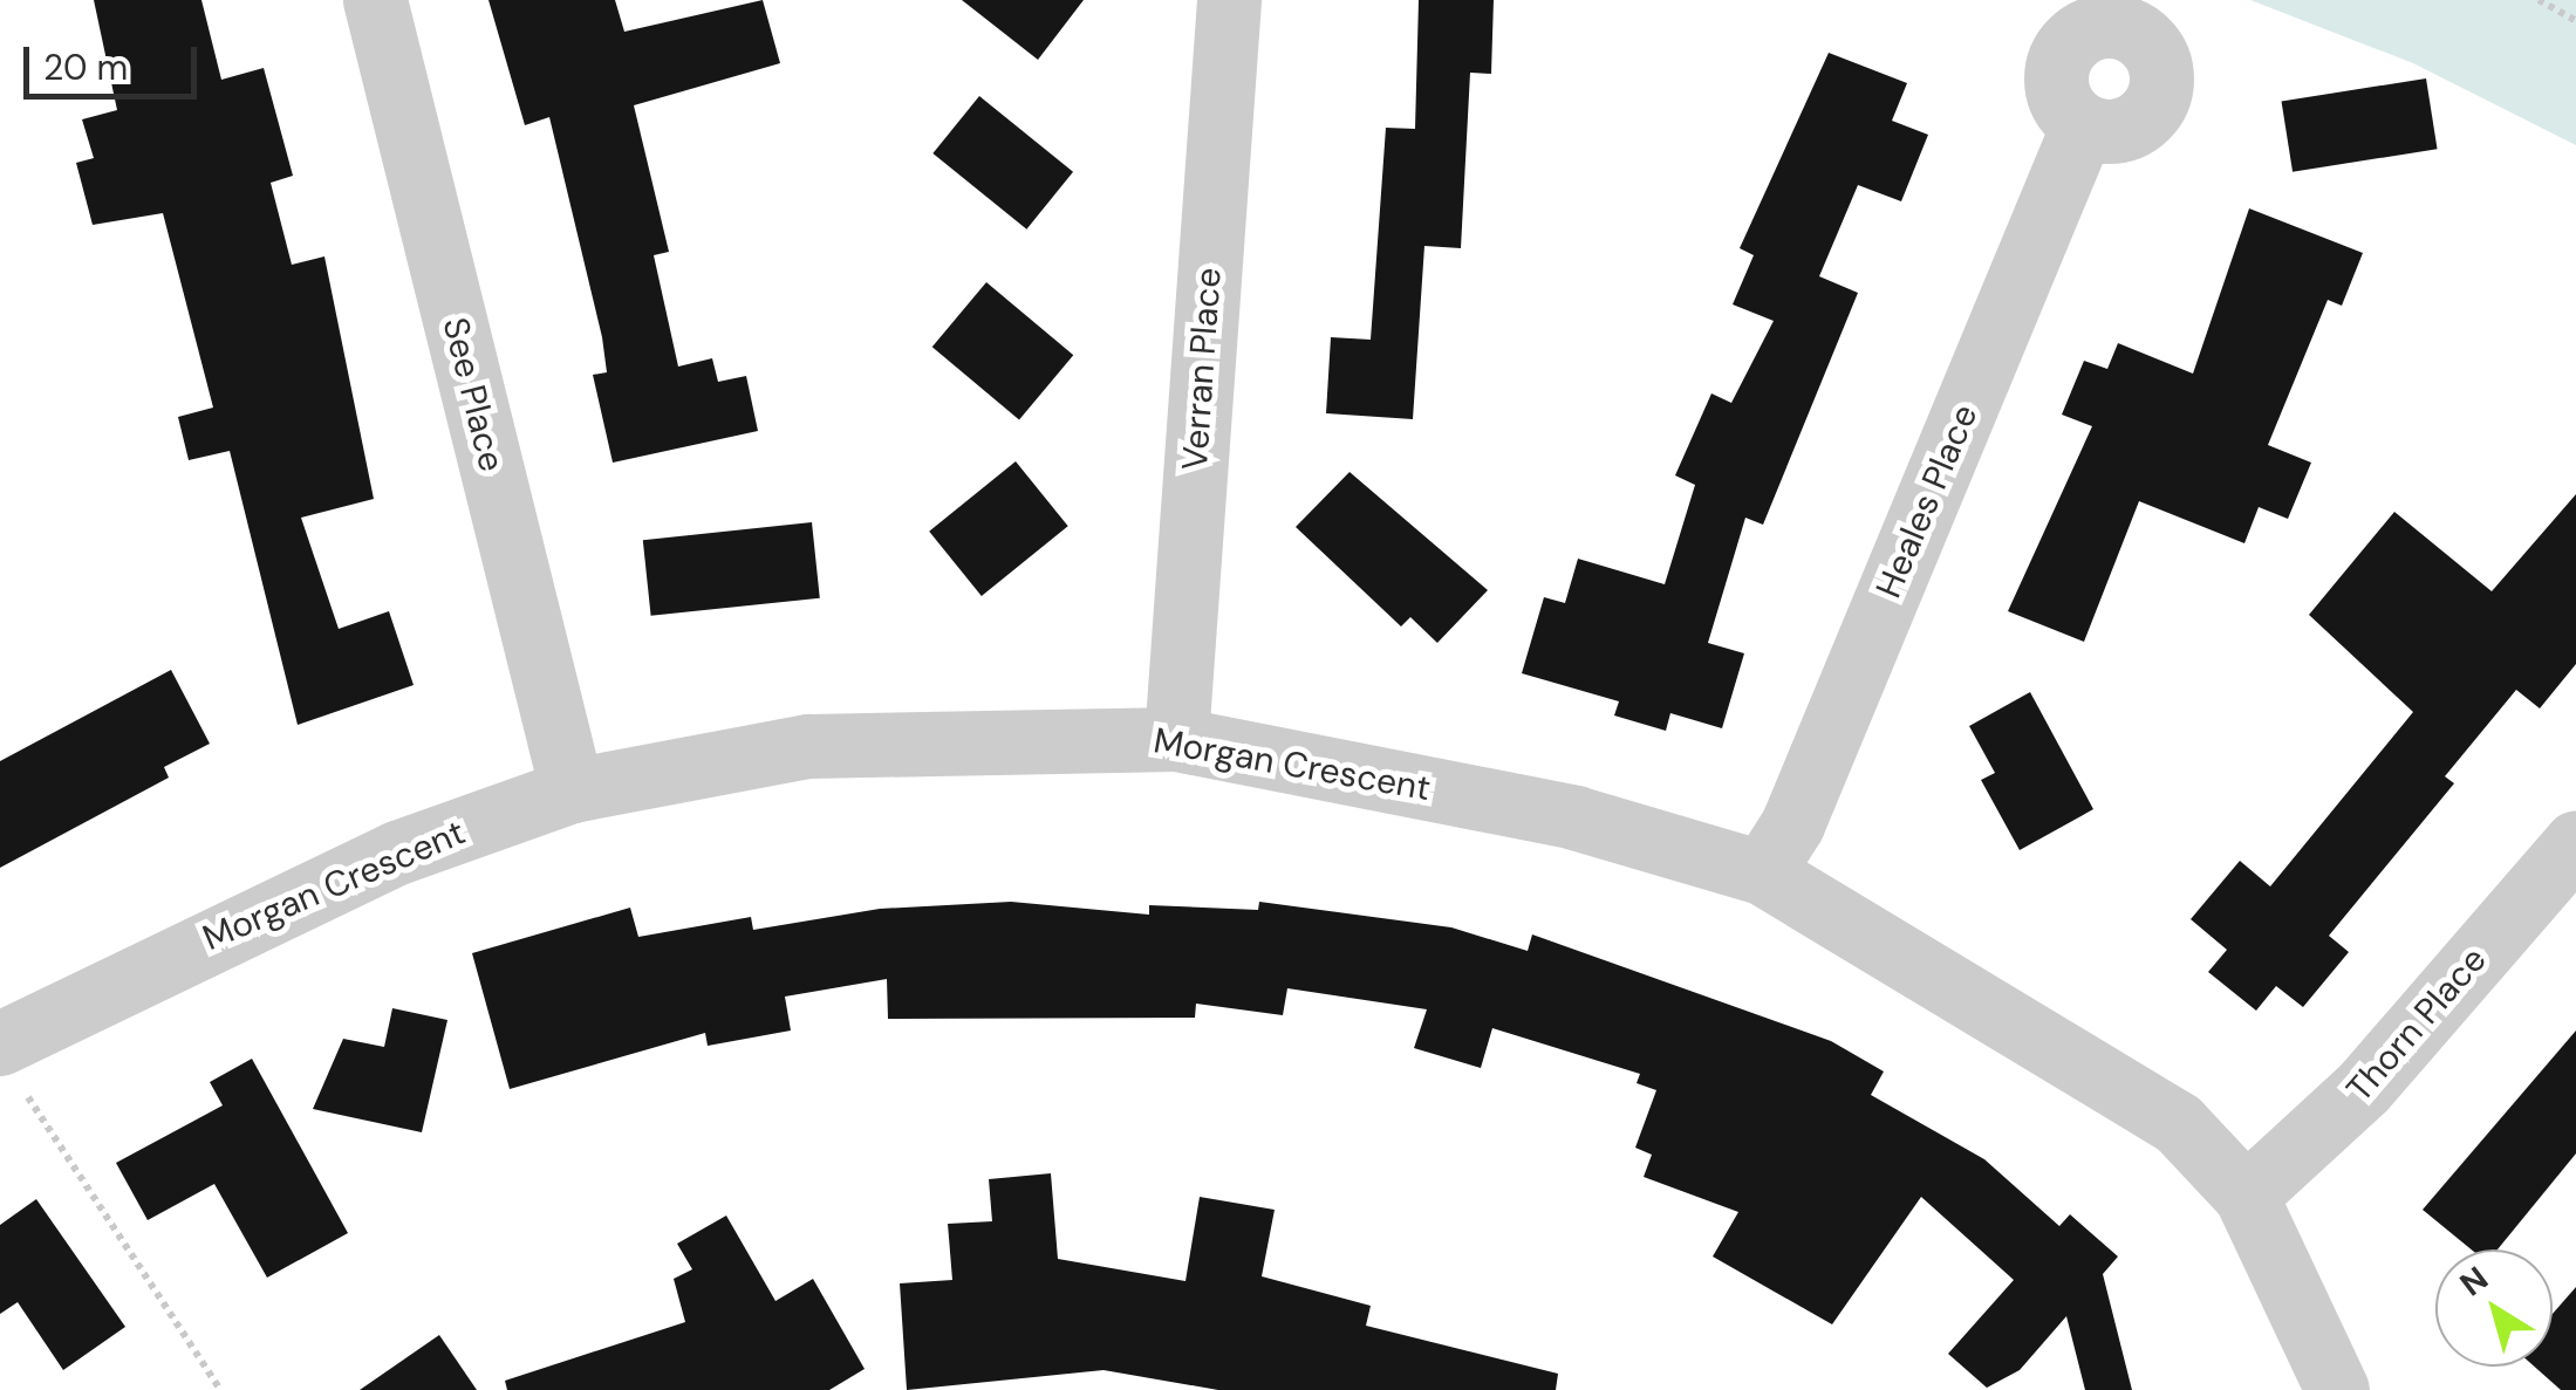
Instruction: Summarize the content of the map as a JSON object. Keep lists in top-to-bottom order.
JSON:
{
  "streets": {
    "street": [
      "Verran Place",
      "See Place",
      "Heales Place",
      "Morgan Crescent",
      "Thorn Place"
    ]
  },
  "crossings": [
    ["Verran Place", "Morgan Crescent"],
    ["See Place", "Morgan Crescent"],
    ["Heales Place", "Morgan Crescent"],
    ["Morgan Crescent", "Thorn Place"]
  ],
  "scale_bar": "20 m",
  "north": "top left"
}
